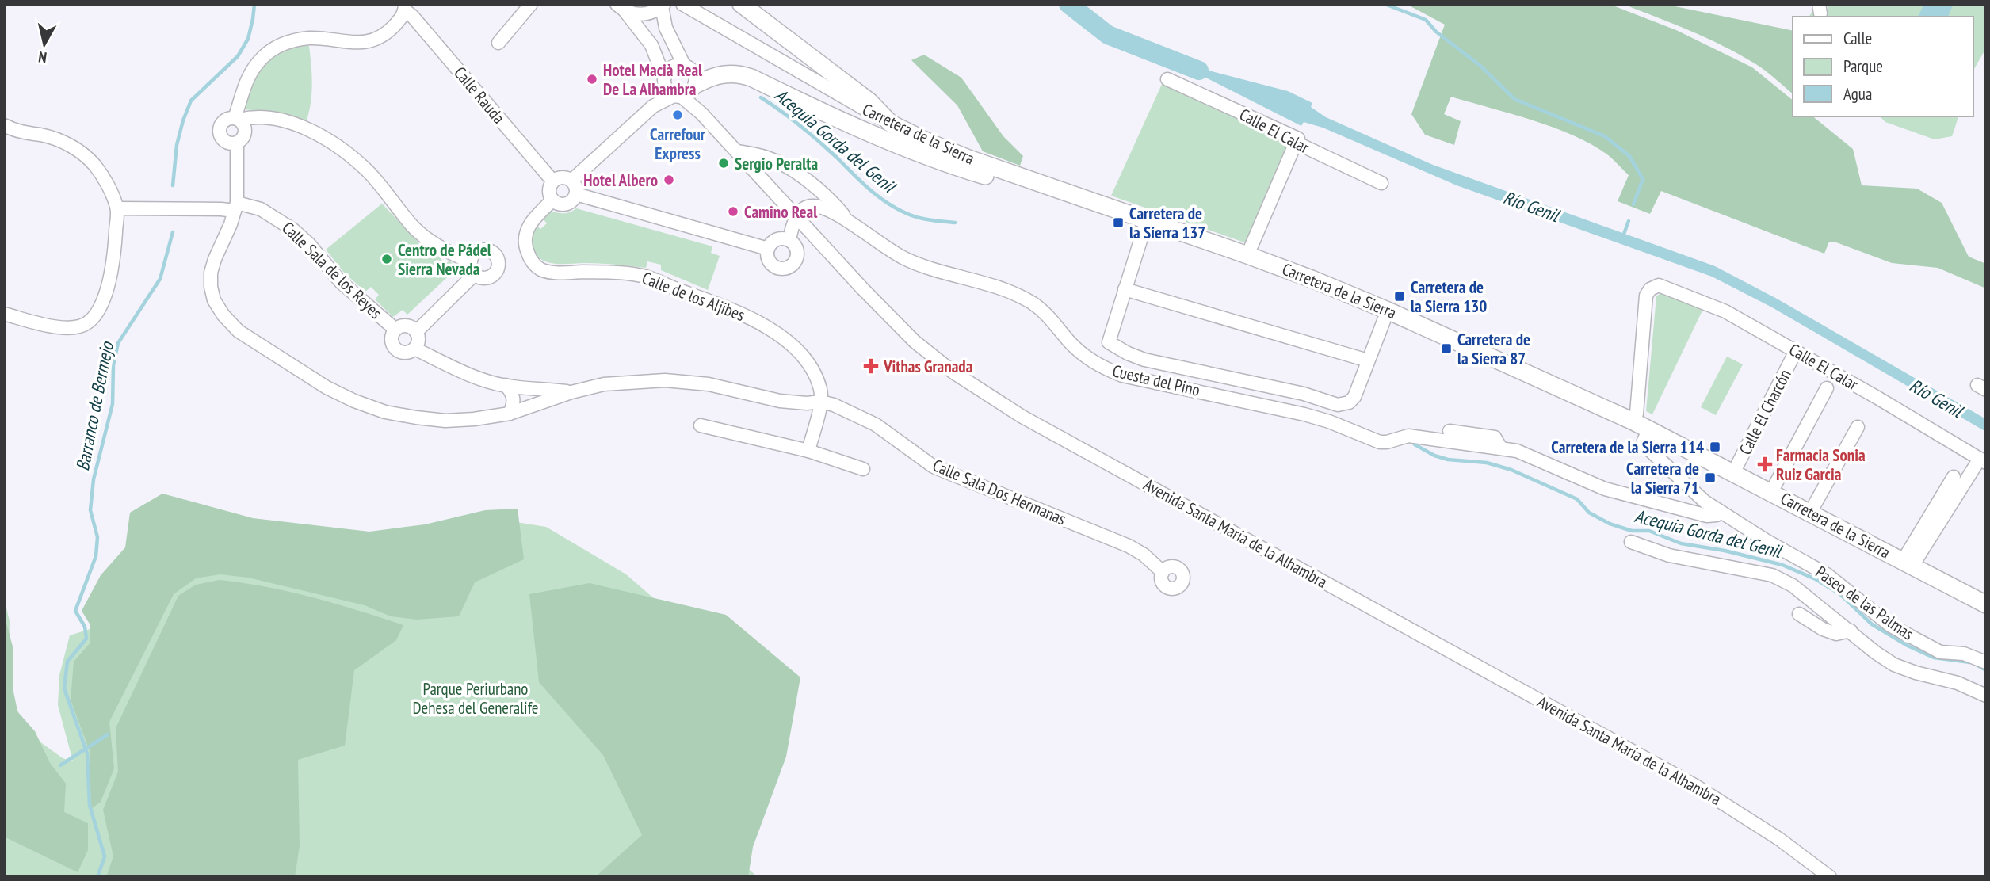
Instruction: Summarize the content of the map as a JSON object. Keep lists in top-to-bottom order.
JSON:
{
  "streets": {
    "main road": ["Carretera de la Sierra"],
    "street": [
      "Calle Rauda",
      "Calle El Calar",
      "Calle Sala de los Reyes",
      "Calle de los Aljibes",
      "Cuesta del Pino",
      "Calle El Charcón",
      "Calle Sala Dos Hermanas",
      "Avenida Santa María de la Alhambra",
      "Paseo de las Palmas"
    ]
  },
  "crossings": [
    ["Calle Rauda", "Calle de los Aljibes"],
    ["Calle El Calar", "Carretera de la Sierra"],
    ["Calle El Calar", "Calle El Charcón"],
    ["Carretera de la Sierra", "Calle El Charcón"],
    ["Carretera de la Sierra", "Paseo de las Palmas"],
    ["Calle Sala de los Reyes", "Calle Sala Dos Hermanas"],
    ["Calle de los Aljibes", "Calle Sala Dos Hermanas"],
    ["Cuesta del Pino", "Avenida Santa María de la Alhambra"]
  ],
  "water": ["Acequia Gorda del Genil", "Río Genil", "Barranco de Bermejo"],
  "parks": ["Parque Periurbano Dehesa del Generalife"],
  "places": {
    "other": [
      "Hotel Macià Real De La Alhambra",
      "Carrefour Express",
      "Sergio Peralta",
      "Hotel Albero",
      "Camino Real",
      "Centro de Pádel Sierra Nevada"
    ],
    "transit": [
      "Carretera de la Sierra 137",
      "Carretera de la Sierra 130",
      "Carretera de la Sierra 87",
      "Carretera de la Sierra 114",
      "Carretera de la Sierra 71"
    ],
    "health": ["Vithas Granada", "Farmacia Sonia Ruiz Garcia"]
  },
  "legend": ["Calle", "Parque", "Agua"],
  "north": "bottom"
}
